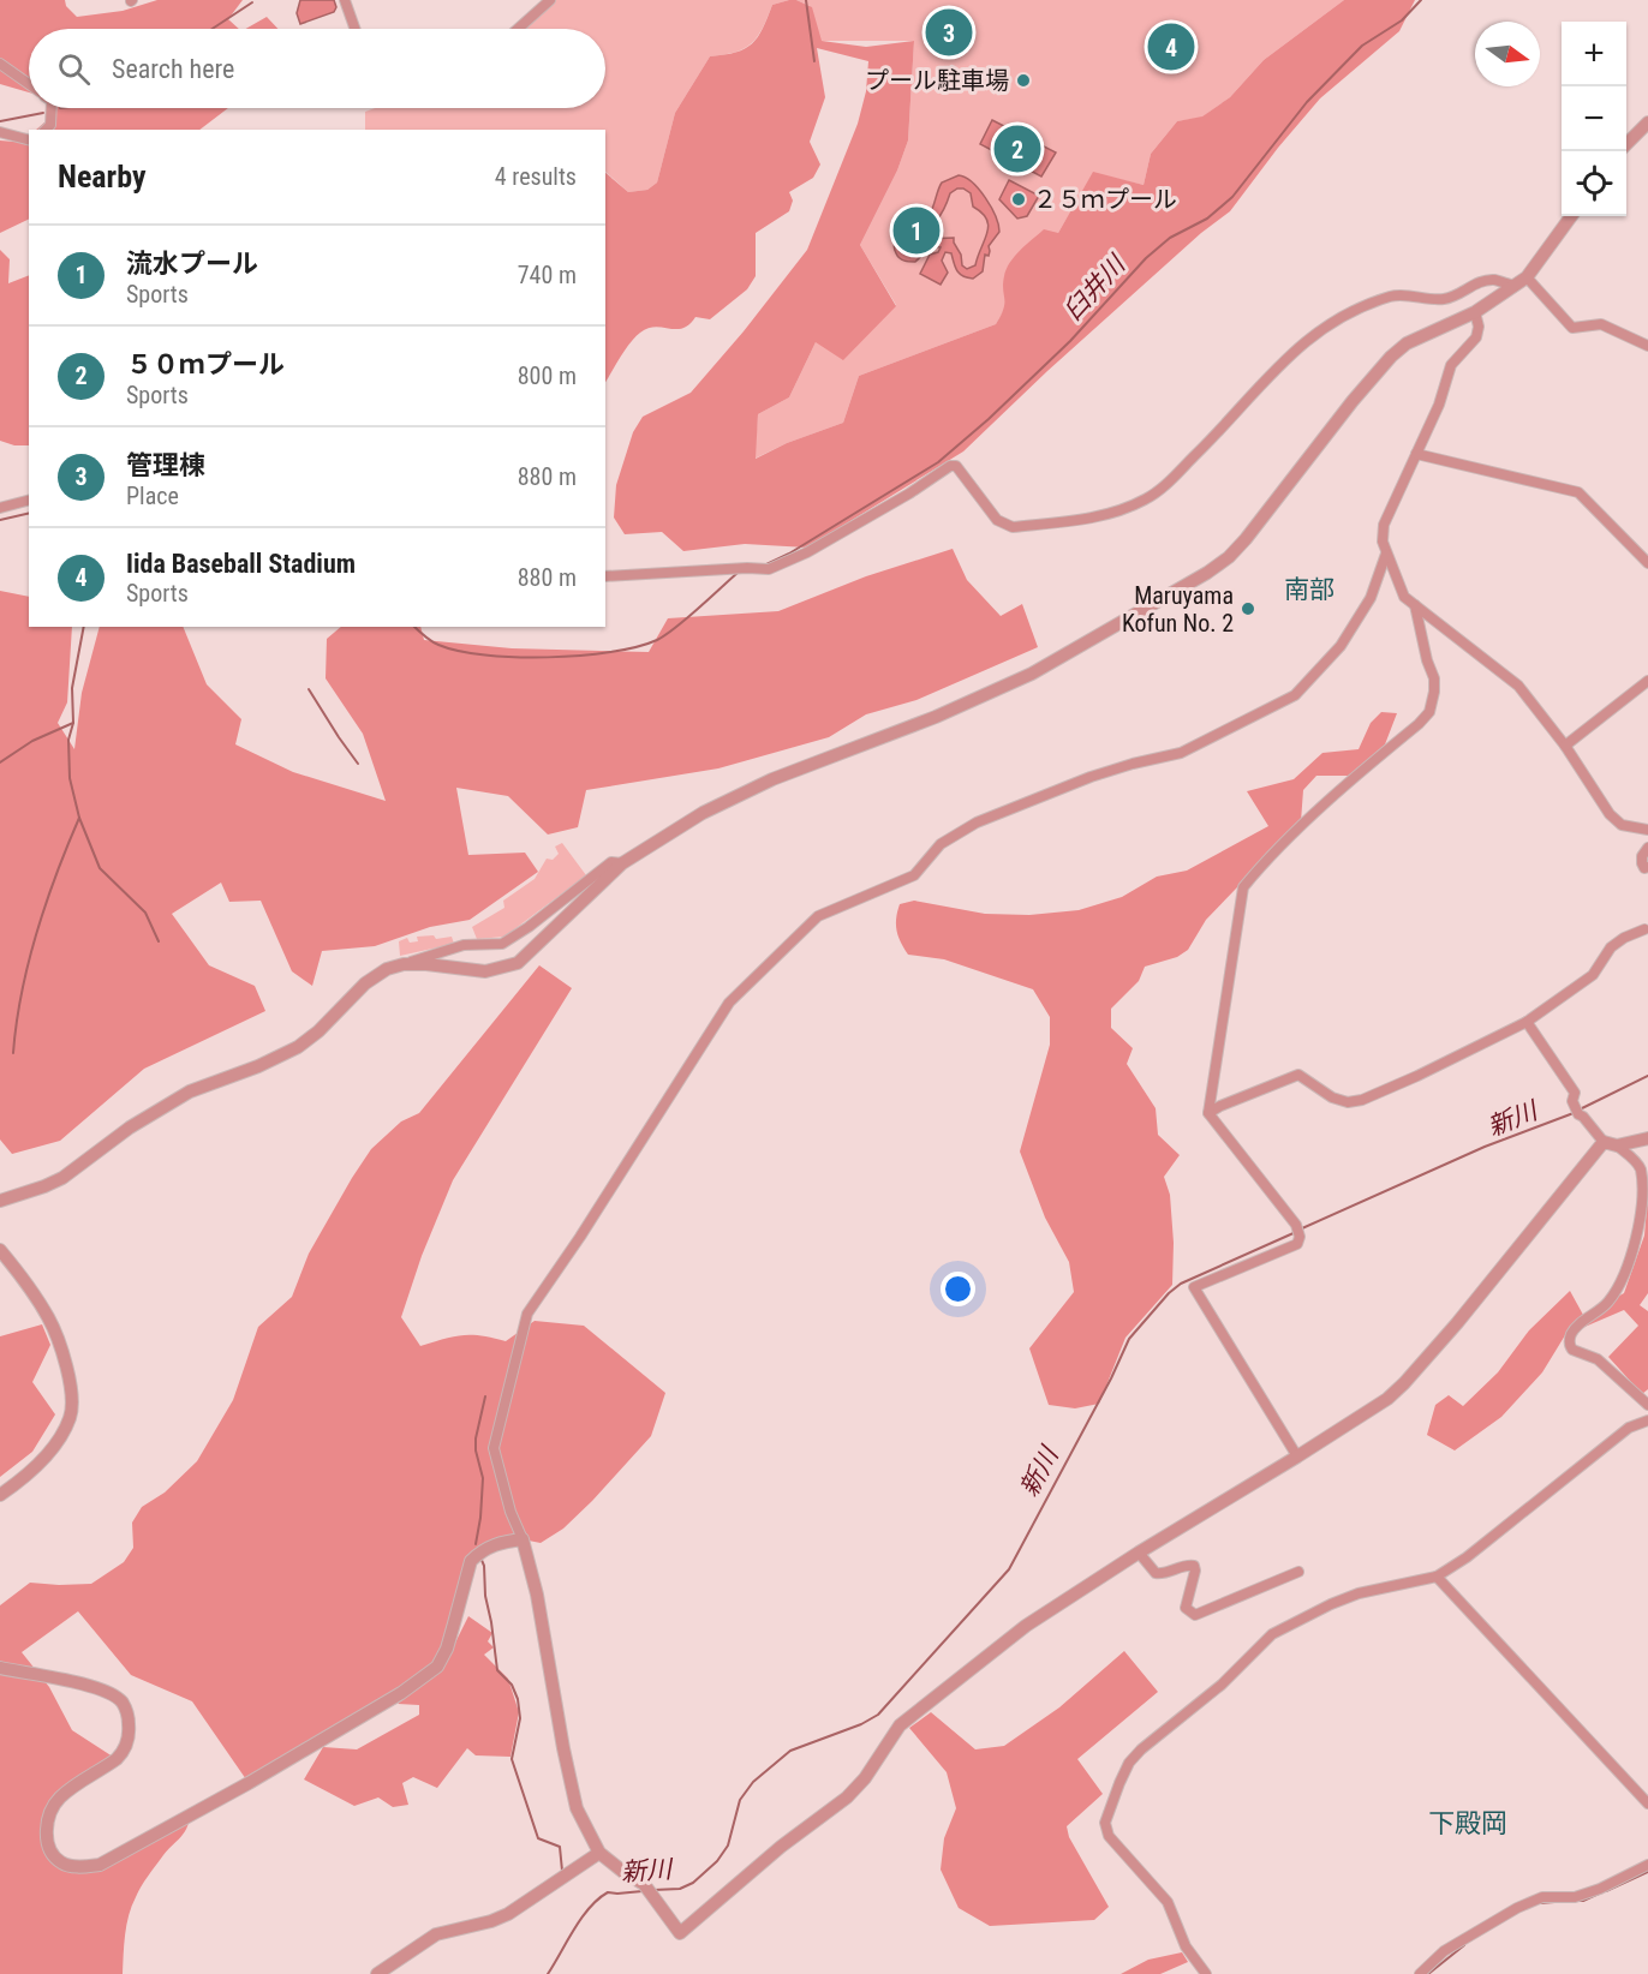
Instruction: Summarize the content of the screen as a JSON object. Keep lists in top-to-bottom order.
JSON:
{
  "districts": ["南部", "下殿岡"],
  "water": ["臼井川", "新川"],
  "places": ["プール駐車場", "２５ｍプール", "Maruyama Kofun No. 2"],
  "north": "right",
  "page": {
    "pins": [
      "3",
      "4",
      "2",
      "1"
    ],
    "map_buttons": ["+", "−"],
    "search": "Search here",
    "heading": ["Nearby", "4 results"],
    "list": [
      {
        "mark": "1",
        "name": "流水プール",
        "note": "Sports",
        "value": "740 m"
      },
      {
        "mark": "2",
        "name": "５０ｍプール",
        "note": "Sports",
        "value": "800 m"
      },
      {
        "mark": "3",
        "name": "管理棟",
        "note": "Place",
        "value": "880 m"
      },
      {
        "mark": "4",
        "name": "Iida Baseball Stadium",
        "note": "Sports",
        "value": "880 m"
      }
    ]
  }
}
